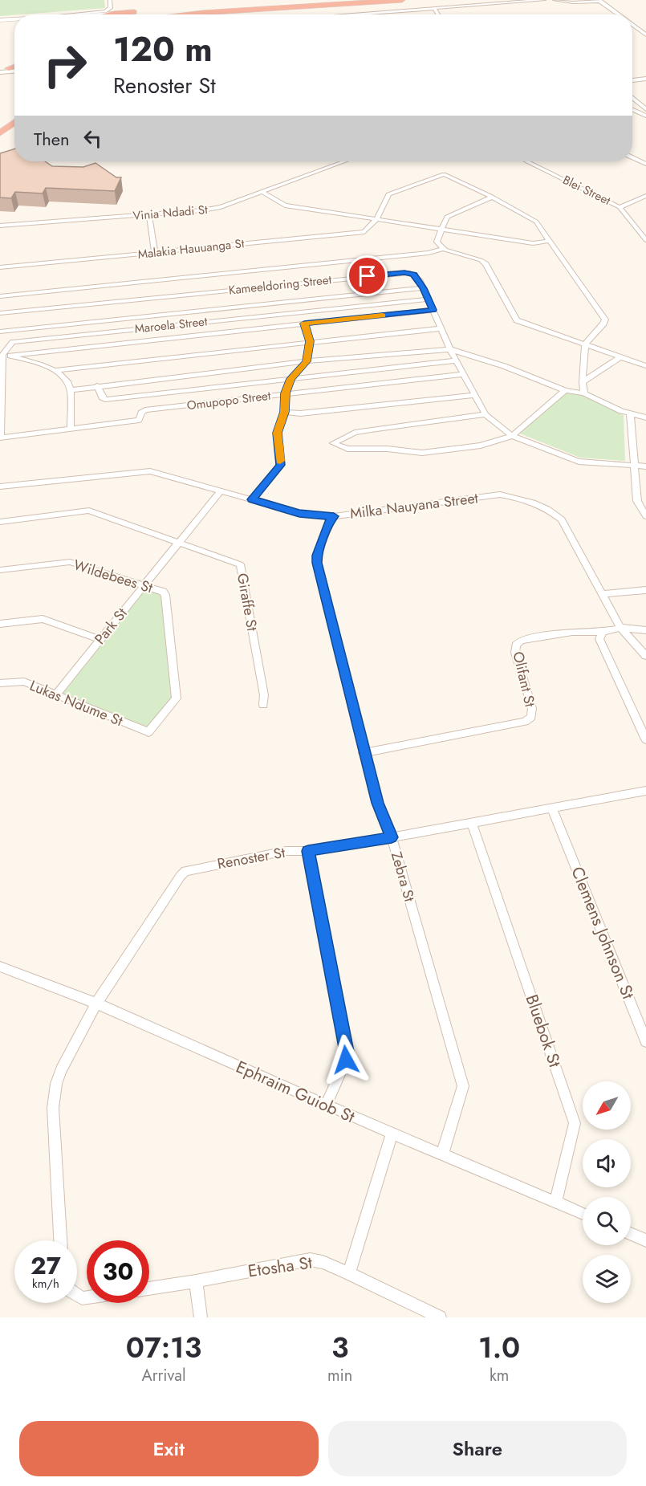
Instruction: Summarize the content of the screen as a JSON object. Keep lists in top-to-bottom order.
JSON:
{
  "streets": {
    "street": [
      "Blei Street",
      "Vinia Ndadi St",
      "Malakia Hauuanga St",
      "Kameeldoring Street",
      "Maroela Street",
      "Omupopo Street",
      "Milka Nauyana Street",
      "Wildebees St",
      "Giraffe St",
      "Park St",
      "Olifant St",
      "Lukas Ndume St",
      "Renoster St",
      "Zebra St",
      "Clemens Johnson St",
      "Bluebok St",
      "Ephraim Guiob St",
      "Etosha St"
    ]
  },
  "crossings": [
    ["Kameeldoring Street", "Maroela Street"],
    ["Kameeldoring Street", "Omupopo Street"],
    ["Milka Nauyana Street", "Park St"],
    ["Milka Nauyana Street", "Zebra St"],
    ["Wildebees St", "Park St"],
    ["Wildebees St", "Lukas Ndume St"],
    ["Giraffe St", "Park St"],
    ["Park St", "Lukas Ndume St"],
    ["Olifant St", "Zebra St"],
    ["Renoster St", "Zebra St"],
    ["Renoster St", "Clemens Johnson St"],
    ["Renoster St", "Bluebok St"],
    ["Renoster St", "Ephraim Guiob St"],
    ["Zebra St", "Ephraim Guiob St"],
    ["Bluebok St", "Ephraim Guiob St"]
  ],
  "north": "bottom left",
  "page": {
    "turn": ["120 m", "Renoster St"],
    "then": "Then",
    "speed": "27 km/h",
    "limit": "30",
    "eta": [
      "07:13",
      "Arrival",
      "3",
      "min",
      "1.0",
      "km"
    ],
    "buttons": ["Exit", "Share"]
  }
}
